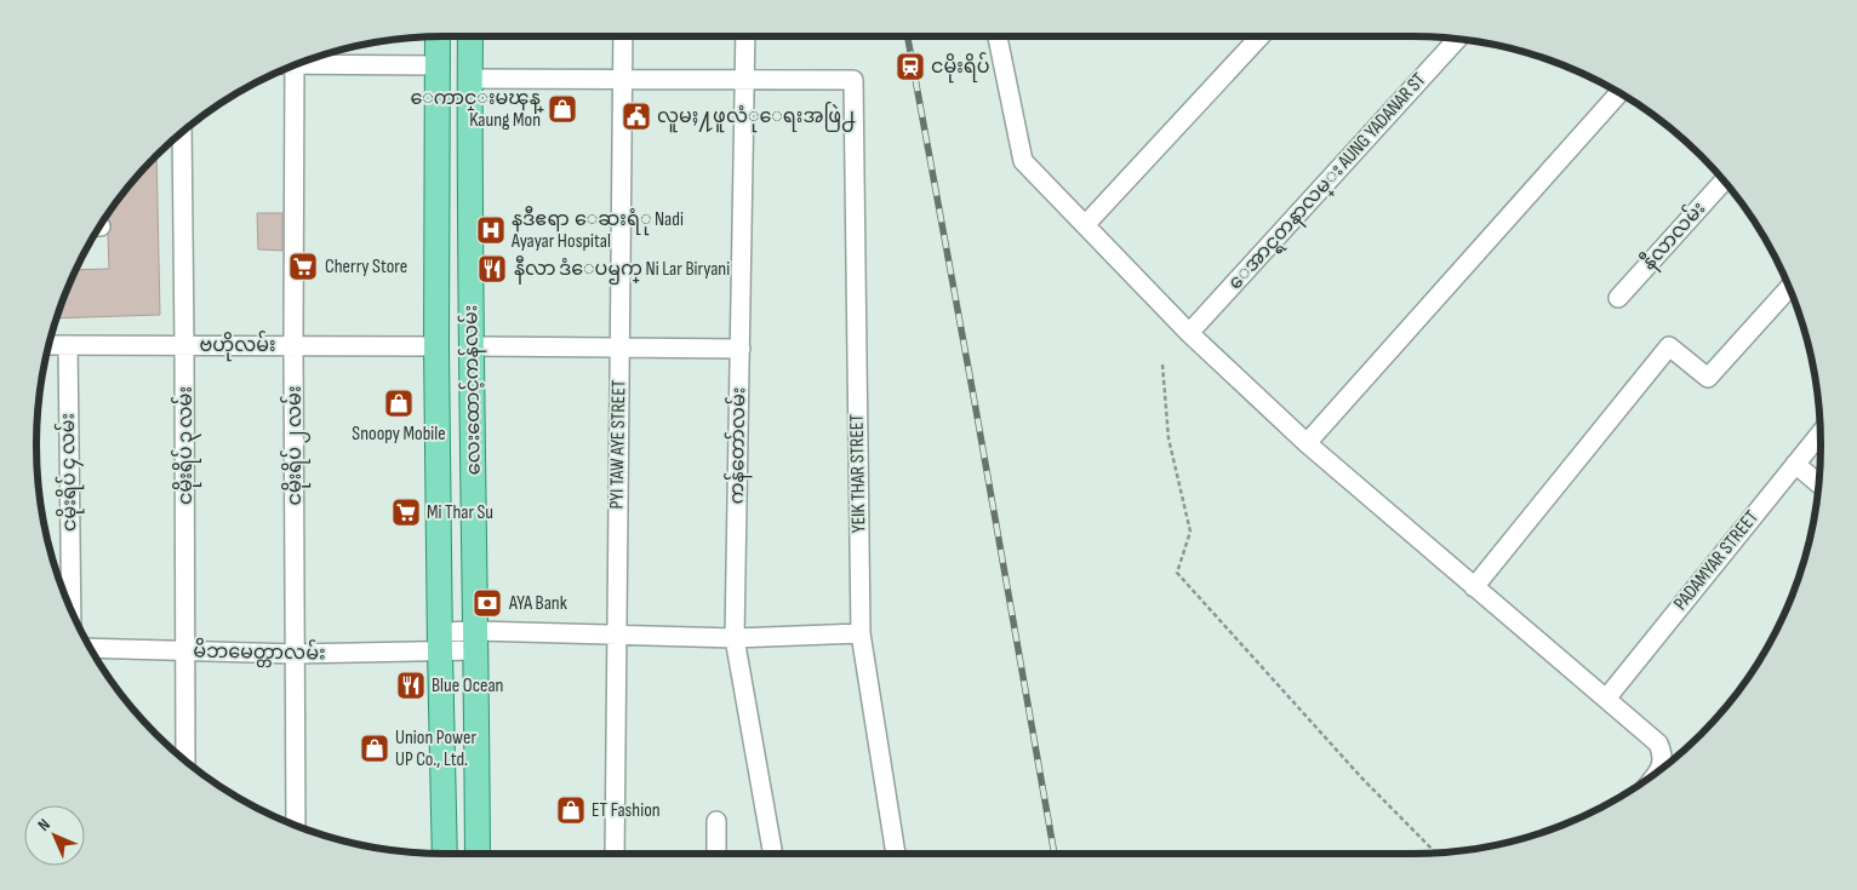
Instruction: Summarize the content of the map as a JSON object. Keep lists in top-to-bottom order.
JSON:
{
  "streets": {
    "main road": ["လေးထောင့်ကန်လမ်း"],
    "street": [
      "ေအာင္ရတနာလမ္း AUNG YADANAR ST",
      "နီလာလမ်း",
      "ဗဟိုလမ်း",
      "PYI TAW AYE STREET",
      "ငမိုးရိပ် ၃ လမ်း",
      "ငမိုးရိပ် ၂ လမ်း",
      "ကန်တော်လမ်း",
      "ငမိုးရိပ် ၄ လမ်း",
      "YEIK THAR STREET",
      "PADAMYAR STREET",
      "မိဘမေတ္တာလမ်း"
    ]
  },
  "crossings": [
    ["ဗဟိုလမ်း", "လေးထောင့်ကန်လမ်း"],
    ["ဗဟိုလမ်း", "ငမိုးရိပ် ၃ လမ်း"],
    ["ဗဟိုလမ်း", "ငမိုးရိပ် ၂ လမ်း"],
    ["ဗဟိုလမ်း", "ငမိုးရိပ် ၄ လမ်း"],
    ["လေးထောင့်ကန်လမ်း", "မိဘမေတ္တာလမ်း"],
    ["PYI TAW AYE STREET", "မိဘမေတ္တာလမ်း"],
    ["ငမိုးရိပ် ၃ လမ်း", "မိဘမေတ္တာလမ်း"],
    ["ငမိုးရိပ် ၂ လမ်း", "မိဘမေတ္တာလမ်း"],
    ["ကန်တော်လမ်း", "YEIK THAR STREET"],
    ["ကန်တော်လမ်း", "မိဘမေတ္တာလမ်း"],
    ["YEIK THAR STREET", "မိဘမေတ္တာလမ်း"]
  ],
  "places": {
    "station": ["ငမိုးရိပ်"],
    "shop": [
      "ေကာင္းမၾန္ Kaung Mon",
      "Snoopy Mobile",
      "Union Power UP Co., Ltd.",
      "ET Fashion"
    ],
    "public building": ["လူမႈ႔ဖူလံုေရးအဖြဲ႕"],
    "hospital": ["နဒီဧရာ ေဆးရံု Nadi Ayayar Hospital"],
    "supermarket": ["Cherry Store", "Mi Thar Su"],
    "restaurant": ["နီလာ ဒံေပၝက္ Ni Lar Biryani", "Blue Ocean"],
    "bank": ["AYA Bank"]
  },
  "north": "top left"
}
